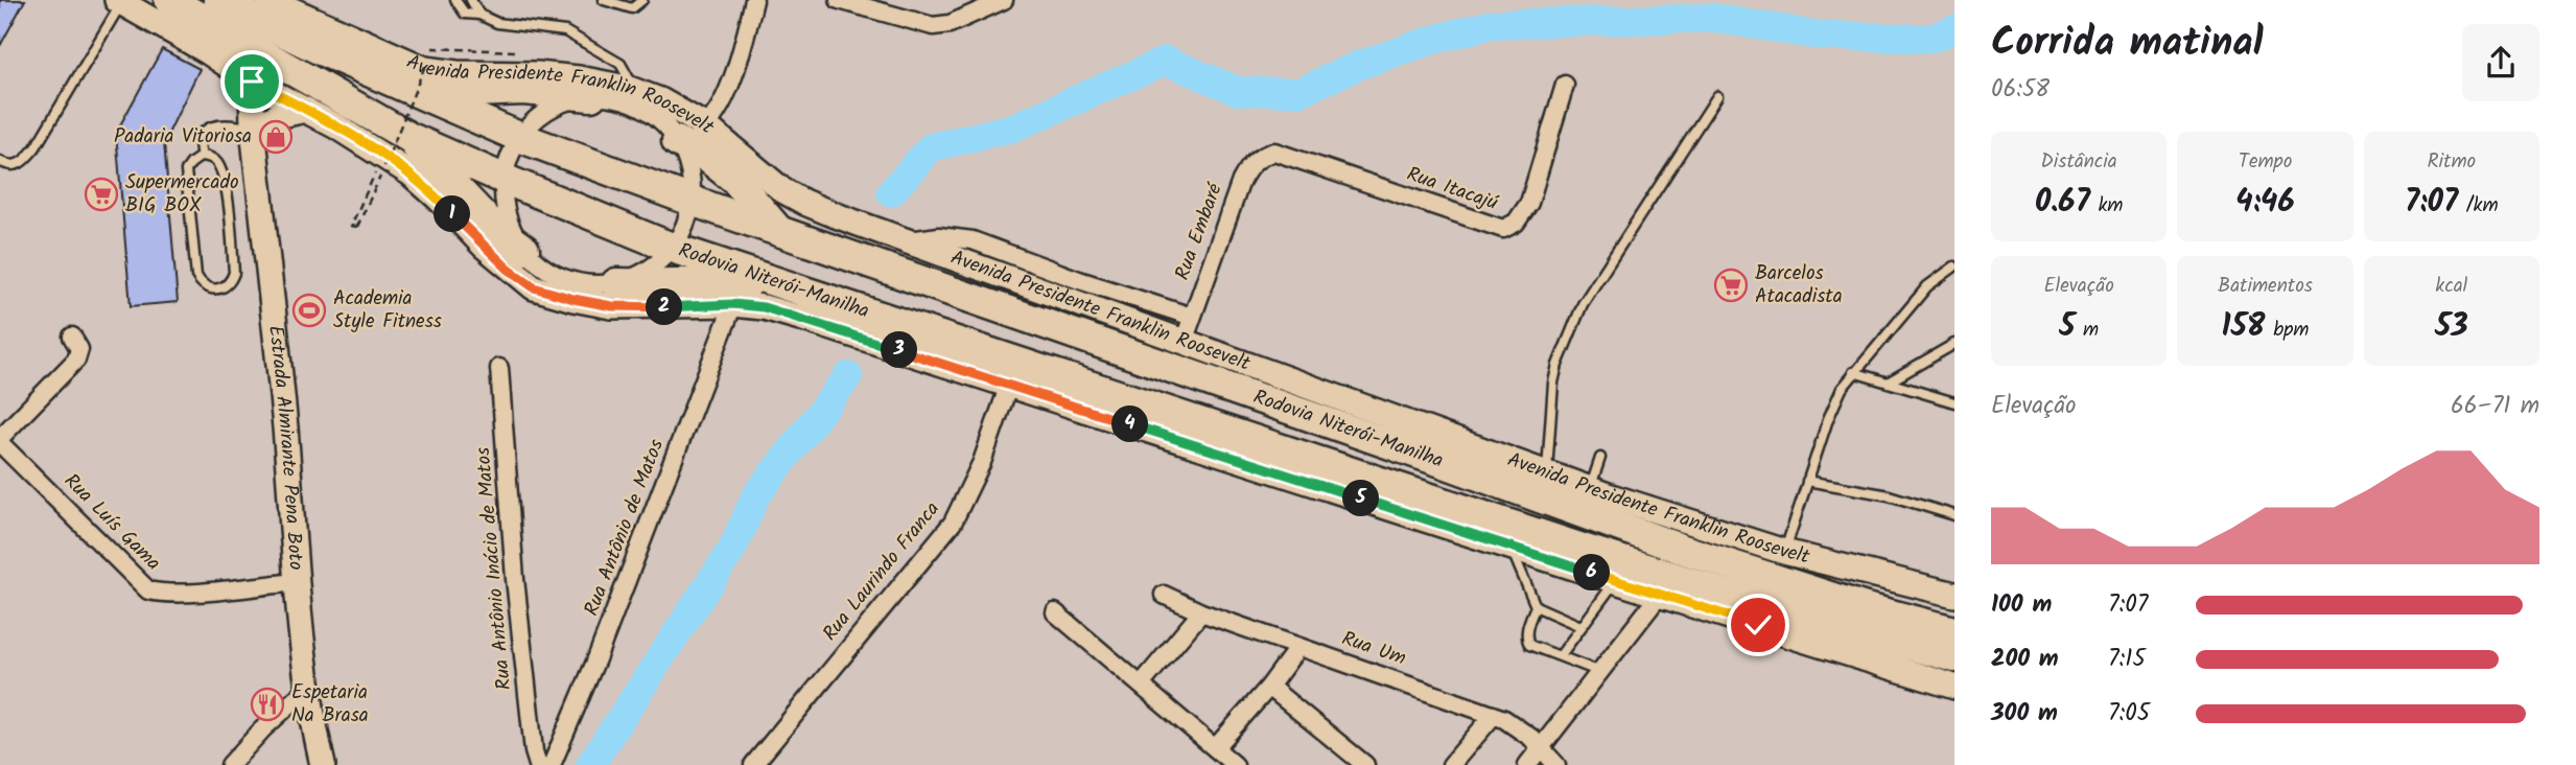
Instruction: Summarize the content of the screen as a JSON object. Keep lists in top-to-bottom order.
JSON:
{
  "streets": {
    "highway": ["Rodovia Niterói-Manilha"],
    "street": [
      "Avenida Presidente Franklin Roosevelt",
      "Rua Itacajú",
      "Rua Embaré",
      "Estrada Almirante Pena Boto",
      "Rua Luís Gama",
      "Rua Antônio de Matos",
      "Rua Antônio Inácio de Matos",
      "Rua Laurindo Franca",
      "Rua Um"
    ]
  },
  "crossings": [
    ["Avenida Presidente Franklin Roosevelt", "Rua Embaré"],
    ["Rua Itacajú", "Rua Embaré"],
    ["Estrada Almirante Pena Boto", "Rua Luís Gama"]
  ],
  "places": {
    "shop": ["Padaria Vitoriosa"],
    "supermarket": ["Supermercado BIG BOX", "Barcelos Atacadista"],
    "sports": ["Academia Style Fitness"],
    "restaurant": ["Espetaria Na Brasa"]
  },
  "page": {
    "heading": ["Corrida matinal", "06:58"],
    "stats": [
      ["Distância", "0.67 km"],
      ["Tempo", "4:46"],
      ["Ritmo", "7:07 /km"],
      ["Elevação", "5 m"],
      ["Batimentos", "158 bpm"],
      ["kcal", "53"]
    ],
    "pins": [
      "1",
      "2",
      "3",
      "4",
      "5",
      "6"
    ],
    "chart": ["Elevação", "66–71 m"],
    "list": [
      {
        "name": "100 m",
        "note": "7:07"
      },
      {
        "name": "200 m",
        "note": "7:15"
      },
      {
        "name": "300 m",
        "note": "7:05"
      }
    ]
  }
}
